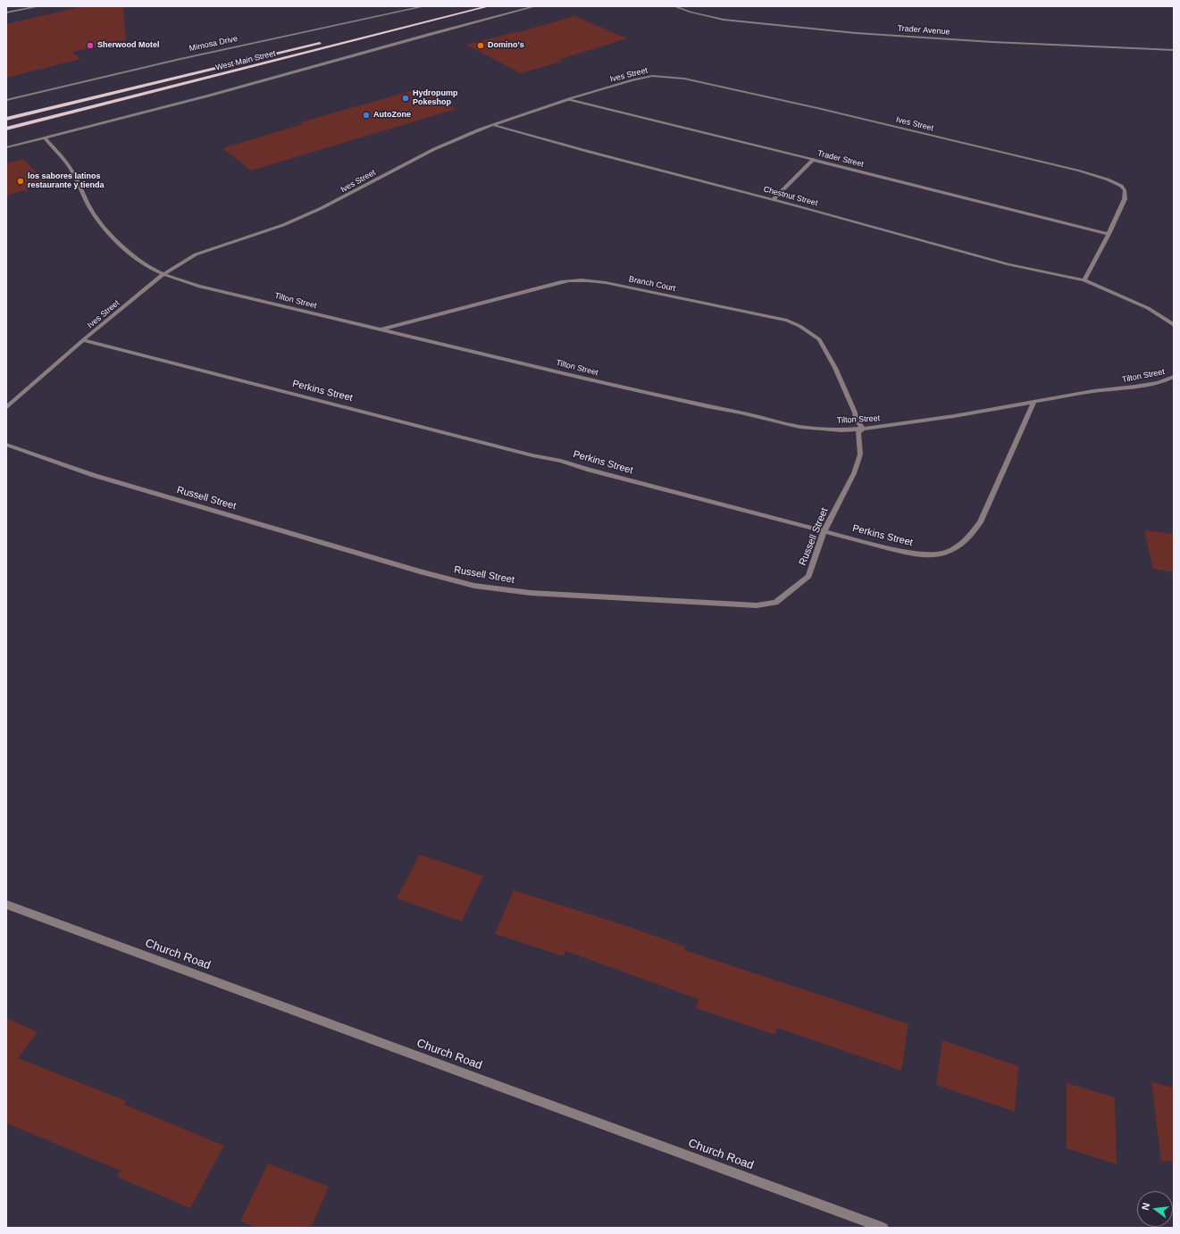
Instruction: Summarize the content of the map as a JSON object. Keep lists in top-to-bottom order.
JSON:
{
  "streets": {
    "main road": ["West Main Street"],
    "street": [
      "Trader Avenue",
      "Mimosa Drive",
      "Ives Street",
      "Trader Street",
      "Chestnut Street",
      "Branch Court",
      "Tilton Street",
      "Perkins Street",
      "Russell Street",
      "Church Road"
    ]
  },
  "crossings": [
    ["Ives Street", "Trader Street"],
    ["Ives Street", "Chestnut Street"],
    ["Ives Street", "Tilton Street"],
    ["Ives Street", "Perkins Street"],
    ["Branch Court", "Tilton Street"],
    ["Branch Court", "Russell Street"],
    ["Tilton Street", "Perkins Street"],
    ["Tilton Street", "Russell Street"],
    ["Perkins Street", "Russell Street"]
  ],
  "places": [
    "Sherwood Motel",
    "Domino's",
    "Hydropump Pokeshop",
    "AutoZone",
    "los sabores latinos restaurante y tienda"
  ],
  "north": "left"
}
